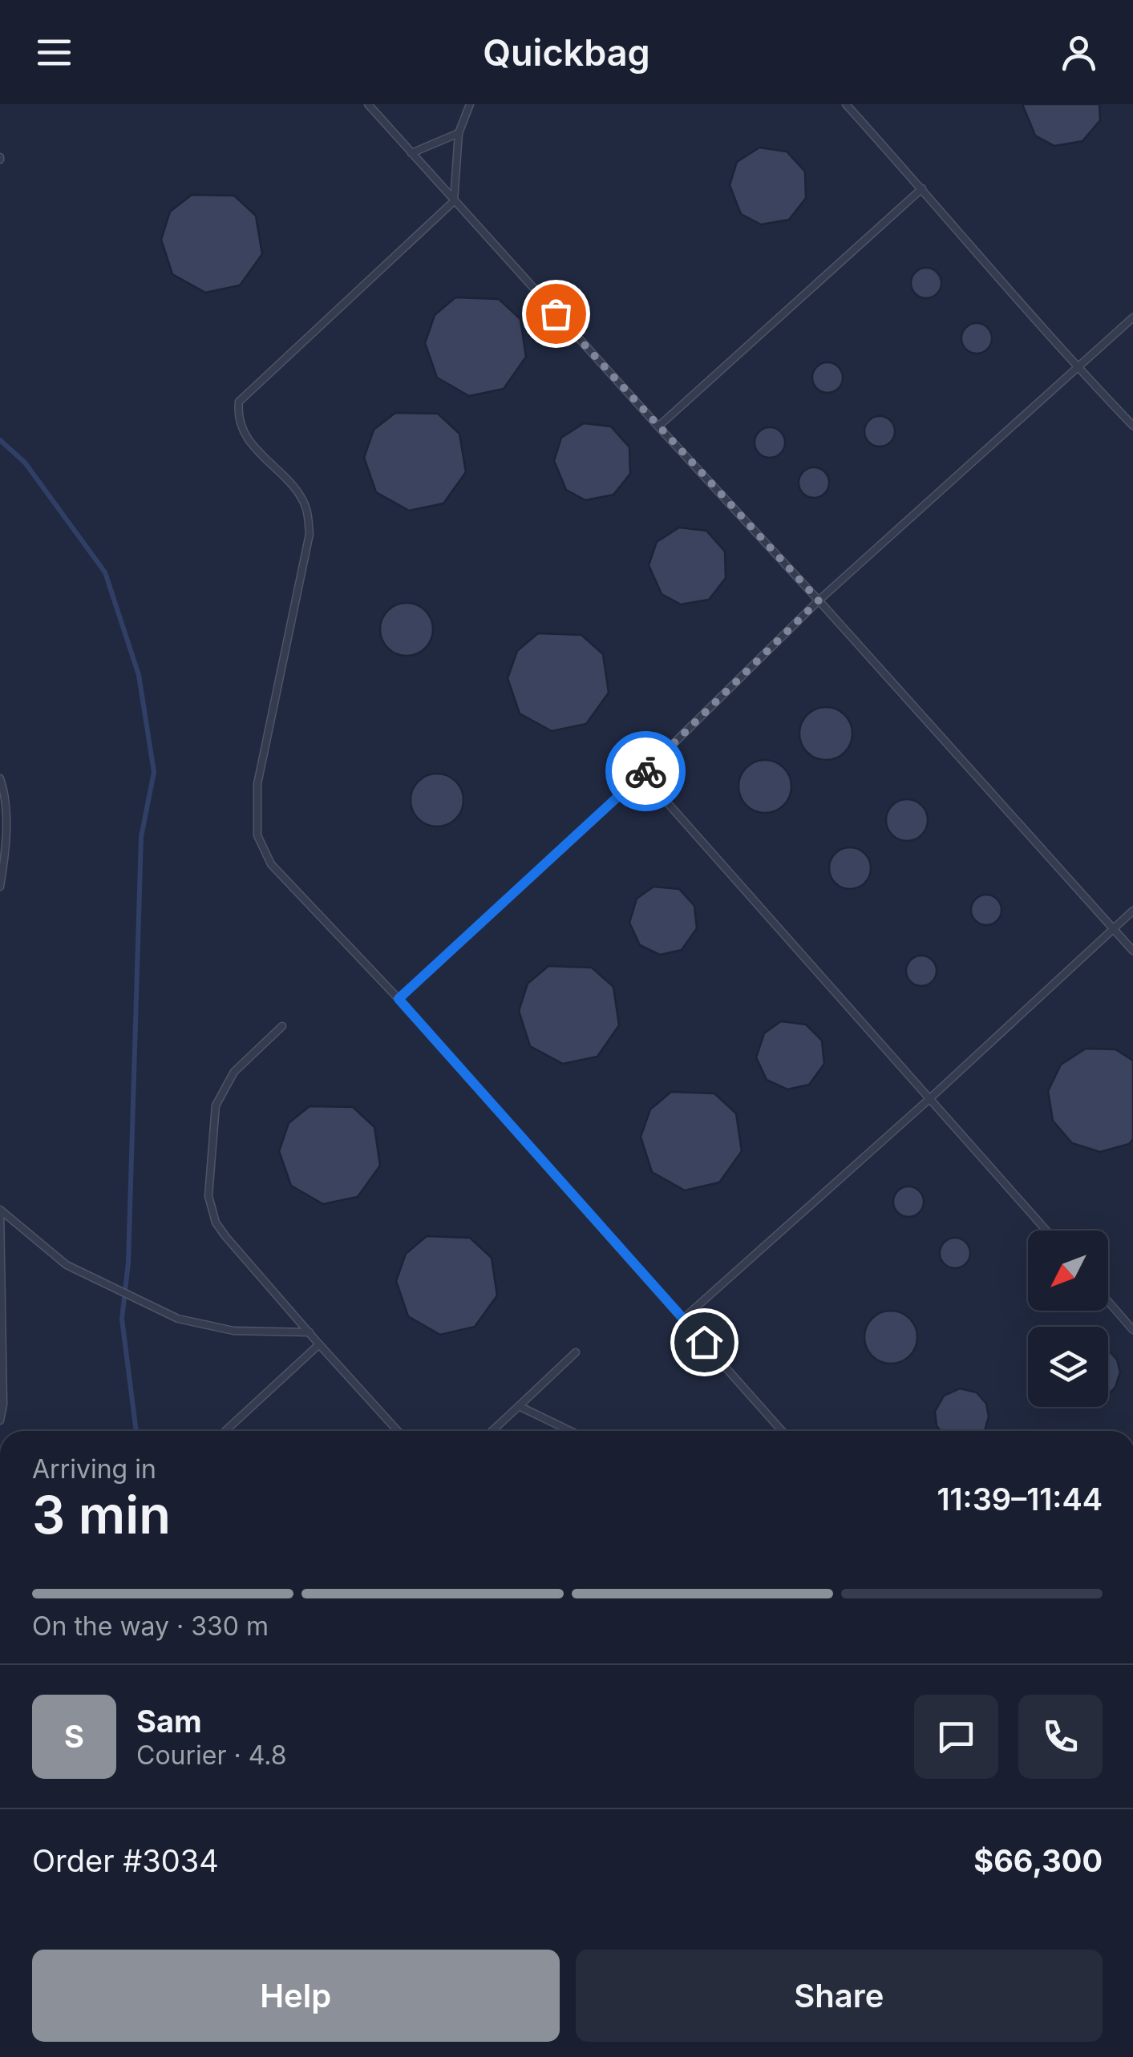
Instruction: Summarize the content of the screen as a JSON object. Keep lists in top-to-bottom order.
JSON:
{
  "north": "bottom left",
  "page": {
    "header": "Quickbag",
    "heading": ["3 min", "Arriving in", "11:39–11:44"],
    "panel": [
      "Sam",
      "Courier · 4.8",
      "Order #3034",
      "$66,300"
    ],
    "bar": "On the way · 330 m",
    "round": "S",
    "buttons": ["Help", "Share"]
  }
}
